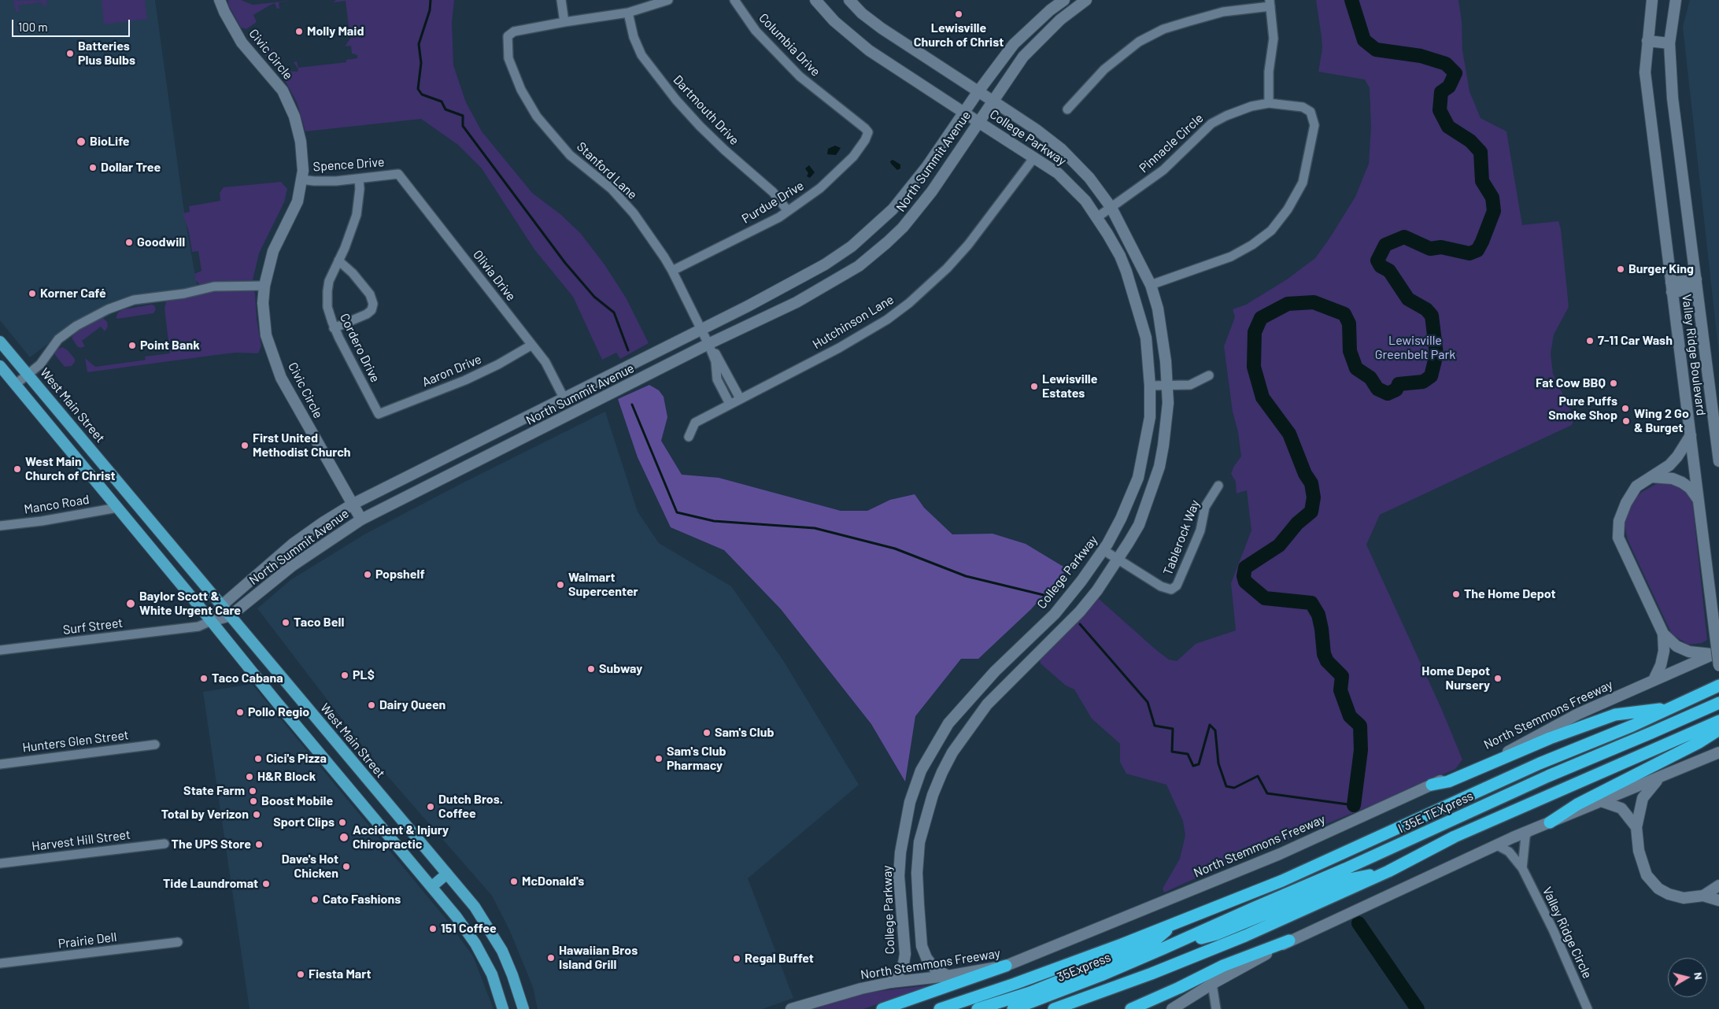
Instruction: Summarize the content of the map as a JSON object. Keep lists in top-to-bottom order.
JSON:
{
  "streets": {
    "highway": ["I 35E TEXpress", "35Express"],
    "main road": [
      "Civic Circle",
      "College Parkway",
      "North Summit Avenue",
      "Valley Ridge Boulevard",
      "West Main Street",
      "North Stemmons Freeway"
    ],
    "street": [
      "Columbia Drive",
      "Dartmouth Drive",
      "Pinnacle Circle",
      "Spence Drive",
      "Stanford Lane",
      "Purdue Drive",
      "Olivia Drive",
      "Hutchinson Lane",
      "Cordero Drive",
      "Aaron Drive",
      "Manco Road",
      "Tablerock Way",
      "Surf Street",
      "Hunters Glen Street",
      "Harvest Hill Street",
      "Valley Ridge Circle",
      "Prairie Dell"
    ]
  },
  "crossings": [
    ["Columbia Drive", "Purdue Drive"],
    ["Civic Circle", "North Summit Avenue"],
    ["Civic Circle", "Spence Drive"],
    ["Dartmouth Drive", "Purdue Drive"],
    ["College Parkway", "Pinnacle Circle"],
    ["College Parkway", "North Summit Avenue"],
    ["College Parkway", "Hutchinson Lane"],
    ["College Parkway", "Tablerock Way"],
    ["College Parkway", "North Stemmons Freeway"],
    ["North Summit Avenue", "Stanford Lane"],
    ["North Summit Avenue", "Olivia Drive"],
    ["North Summit Avenue", "West Main Street"],
    ["North Summit Avenue", "Surf Street"],
    ["Spence Drive", "Olivia Drive"],
    ["Spence Drive", "Cordero Drive"],
    ["Stanford Lane", "Purdue Drive"],
    ["Stanford Lane", "Hutchinson Lane"],
    ["Olivia Drive", "Aaron Drive"],
    ["Cordero Drive", "Aaron Drive"],
    ["I 35E TEXpress", "35Express"]
  ],
  "parks": ["Lewisville Greenbelt Park"],
  "places": [
    "Lewisville Church of Christ",
    "Molly Maid",
    "Batteries Plus Bulbs",
    "BioLife",
    "Dollar Tree",
    "Goodwill",
    "Burger King",
    "Korner Café",
    "7-11 Car Wash",
    "Point Bank",
    "Fat Cow BBQ",
    "Lewisville Estates",
    "Pure Puffs Smoke Shop",
    "Wing 2 Go & Burget",
    "First United Methodist Church",
    "West Main Church of Christ",
    "Popshelf",
    "Walmart Supercenter",
    "The Home Depot",
    "Baylor Scott & White Urgent Care",
    "Taco Bell",
    "Subway",
    "PL$",
    "Taco Cabana",
    "Home Depot Nursery",
    "Dairy Queen",
    "Pollo Regio",
    "Sam's Club",
    "Cici's Pizza",
    "Sam's Club Pharmacy",
    "H&R Block",
    "State Farm",
    "Boost Mobile",
    "Dutch Bros. Coffee",
    "Total by Verizon",
    "Sport Clips",
    "Accident & Injury Chiropractic",
    "The UPS Store",
    "Dave's Hot Chicken",
    "McDonald's",
    "Tide Laundromat",
    "Cato Fashions",
    "151 Coffee",
    "Hawaiian Bros Island Grill",
    "Regal Buffet",
    "Fiesta Mart"
  ],
  "scale_bar": "100 m",
  "north": "right"
}
